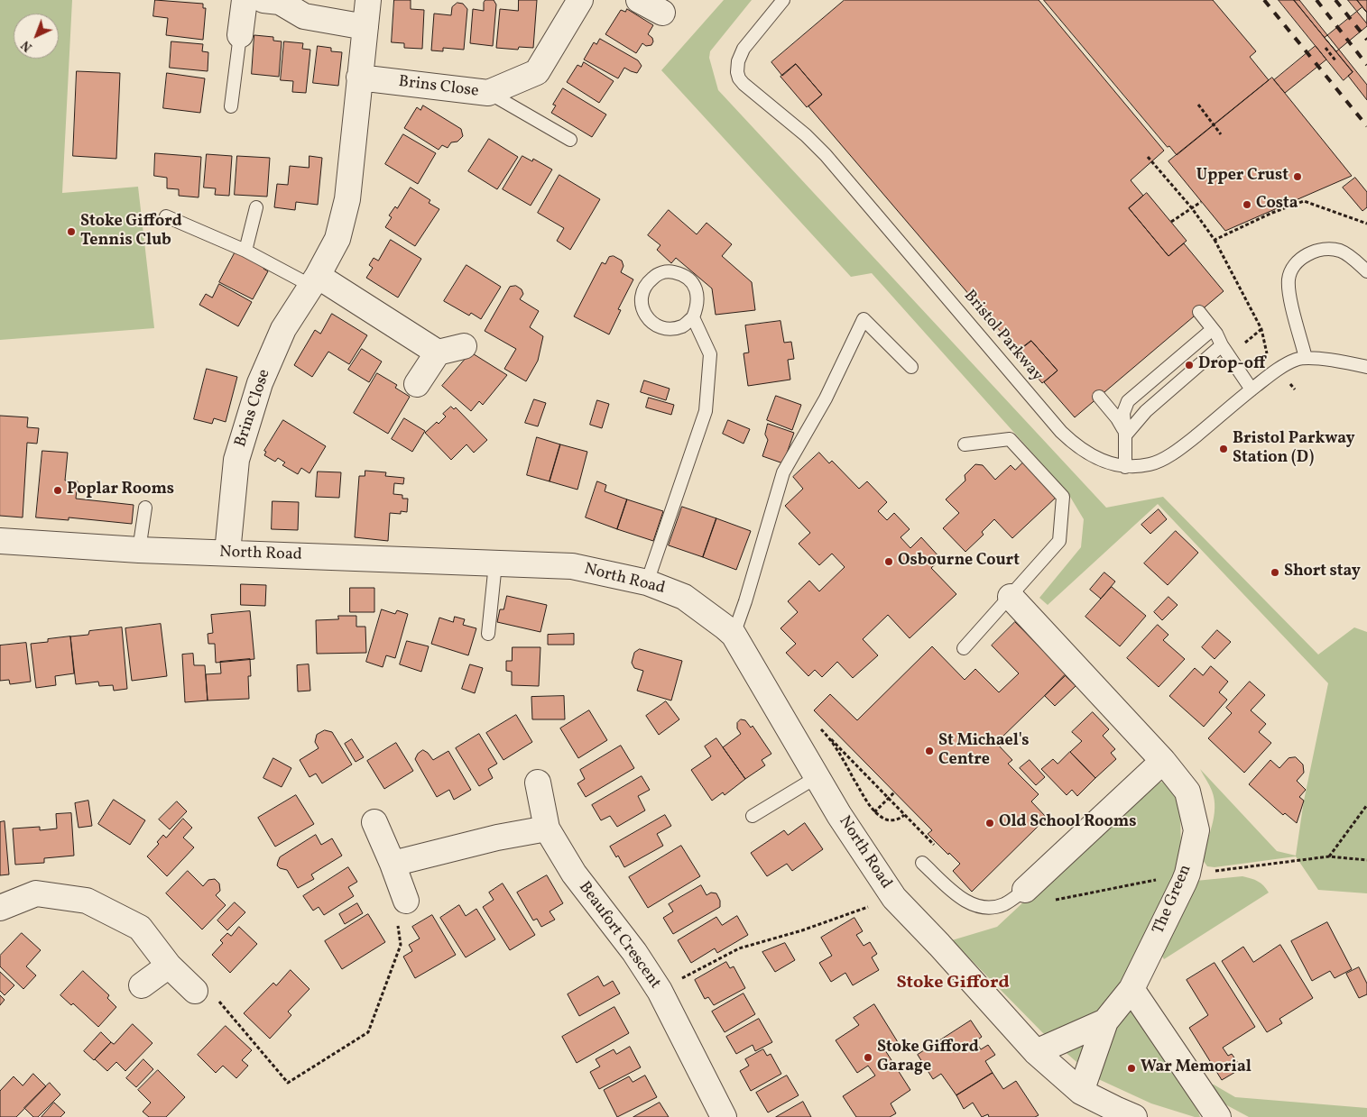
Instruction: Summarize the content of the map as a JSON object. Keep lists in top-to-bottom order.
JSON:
{
  "streets": {
    "street": [
      "Brins Close",
      "North Road",
      "The Green",
      "Beaufort Crescent"
    ],
    "lane": ["Bristol Parkway"]
  },
  "crossings": [
    ["Brins Close", "North Road"],
    ["North Road", "The Green"]
  ],
  "districts": ["Stoke Gifford"],
  "places": [
    "Upper Crust",
    "Costa",
    "Stoke Gifford Tennis Club",
    "Drop-off",
    "Bristol Parkway Station (D)",
    "Poplar Rooms",
    "Osbourne Court",
    "Short stay",
    "St Michael's Centre",
    "Old School Rooms",
    "Stoke Gifford Garage",
    "War Memorial"
  ],
  "north": "bottom left"
}
